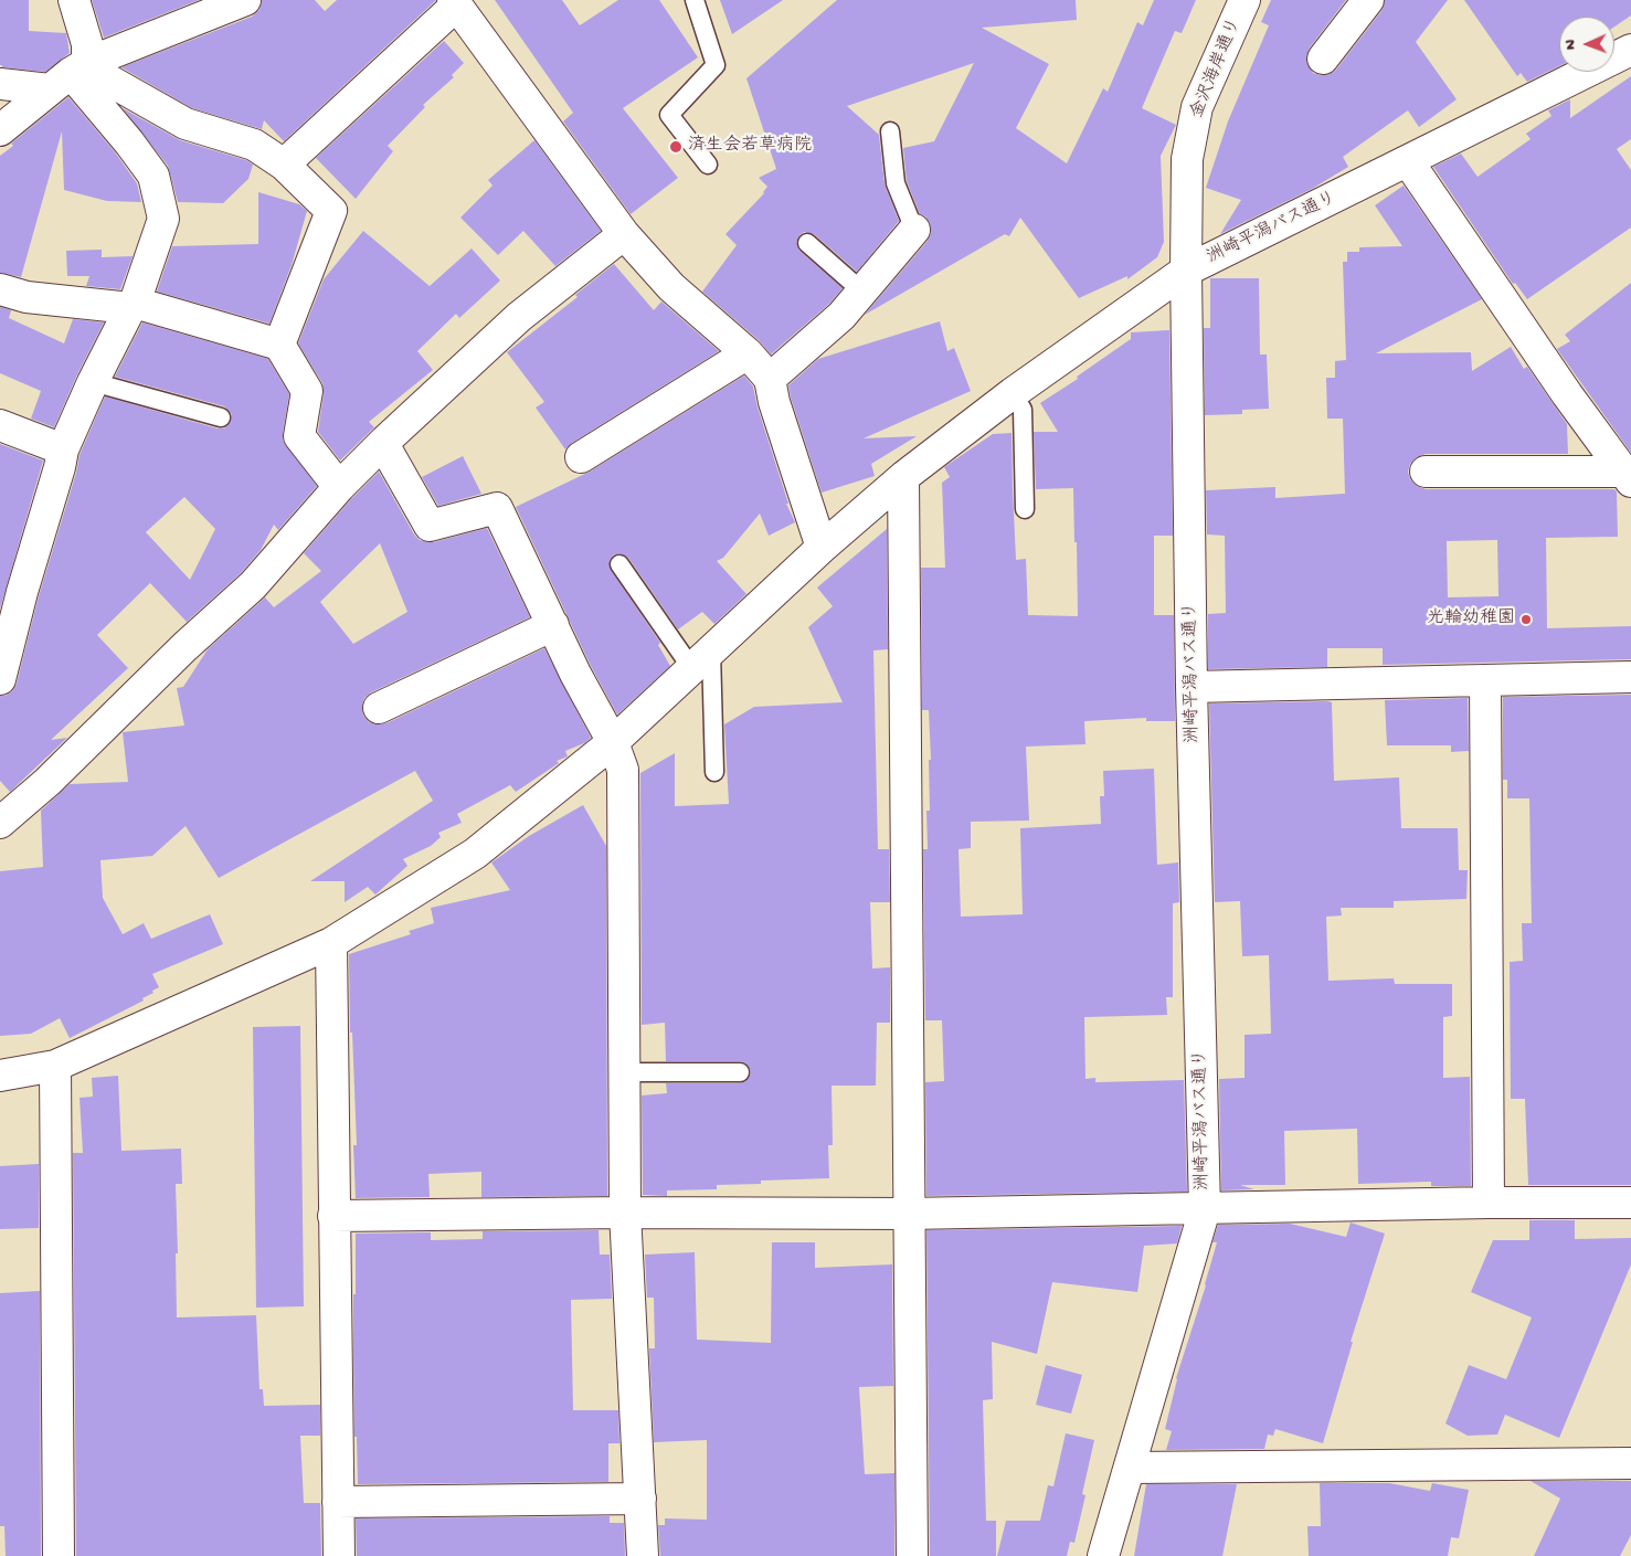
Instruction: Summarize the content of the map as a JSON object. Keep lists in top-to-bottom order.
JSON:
{
  "streets": {
    "street": ["金沢海岸通り", "洲崎平潟バス通り"]
  },
  "crossings": [
    ["金沢海岸通り", "洲崎平潟バス通り"]
  ],
  "places": ["済生会若草病院", "光輪幼稚園"],
  "north": "left"
}
